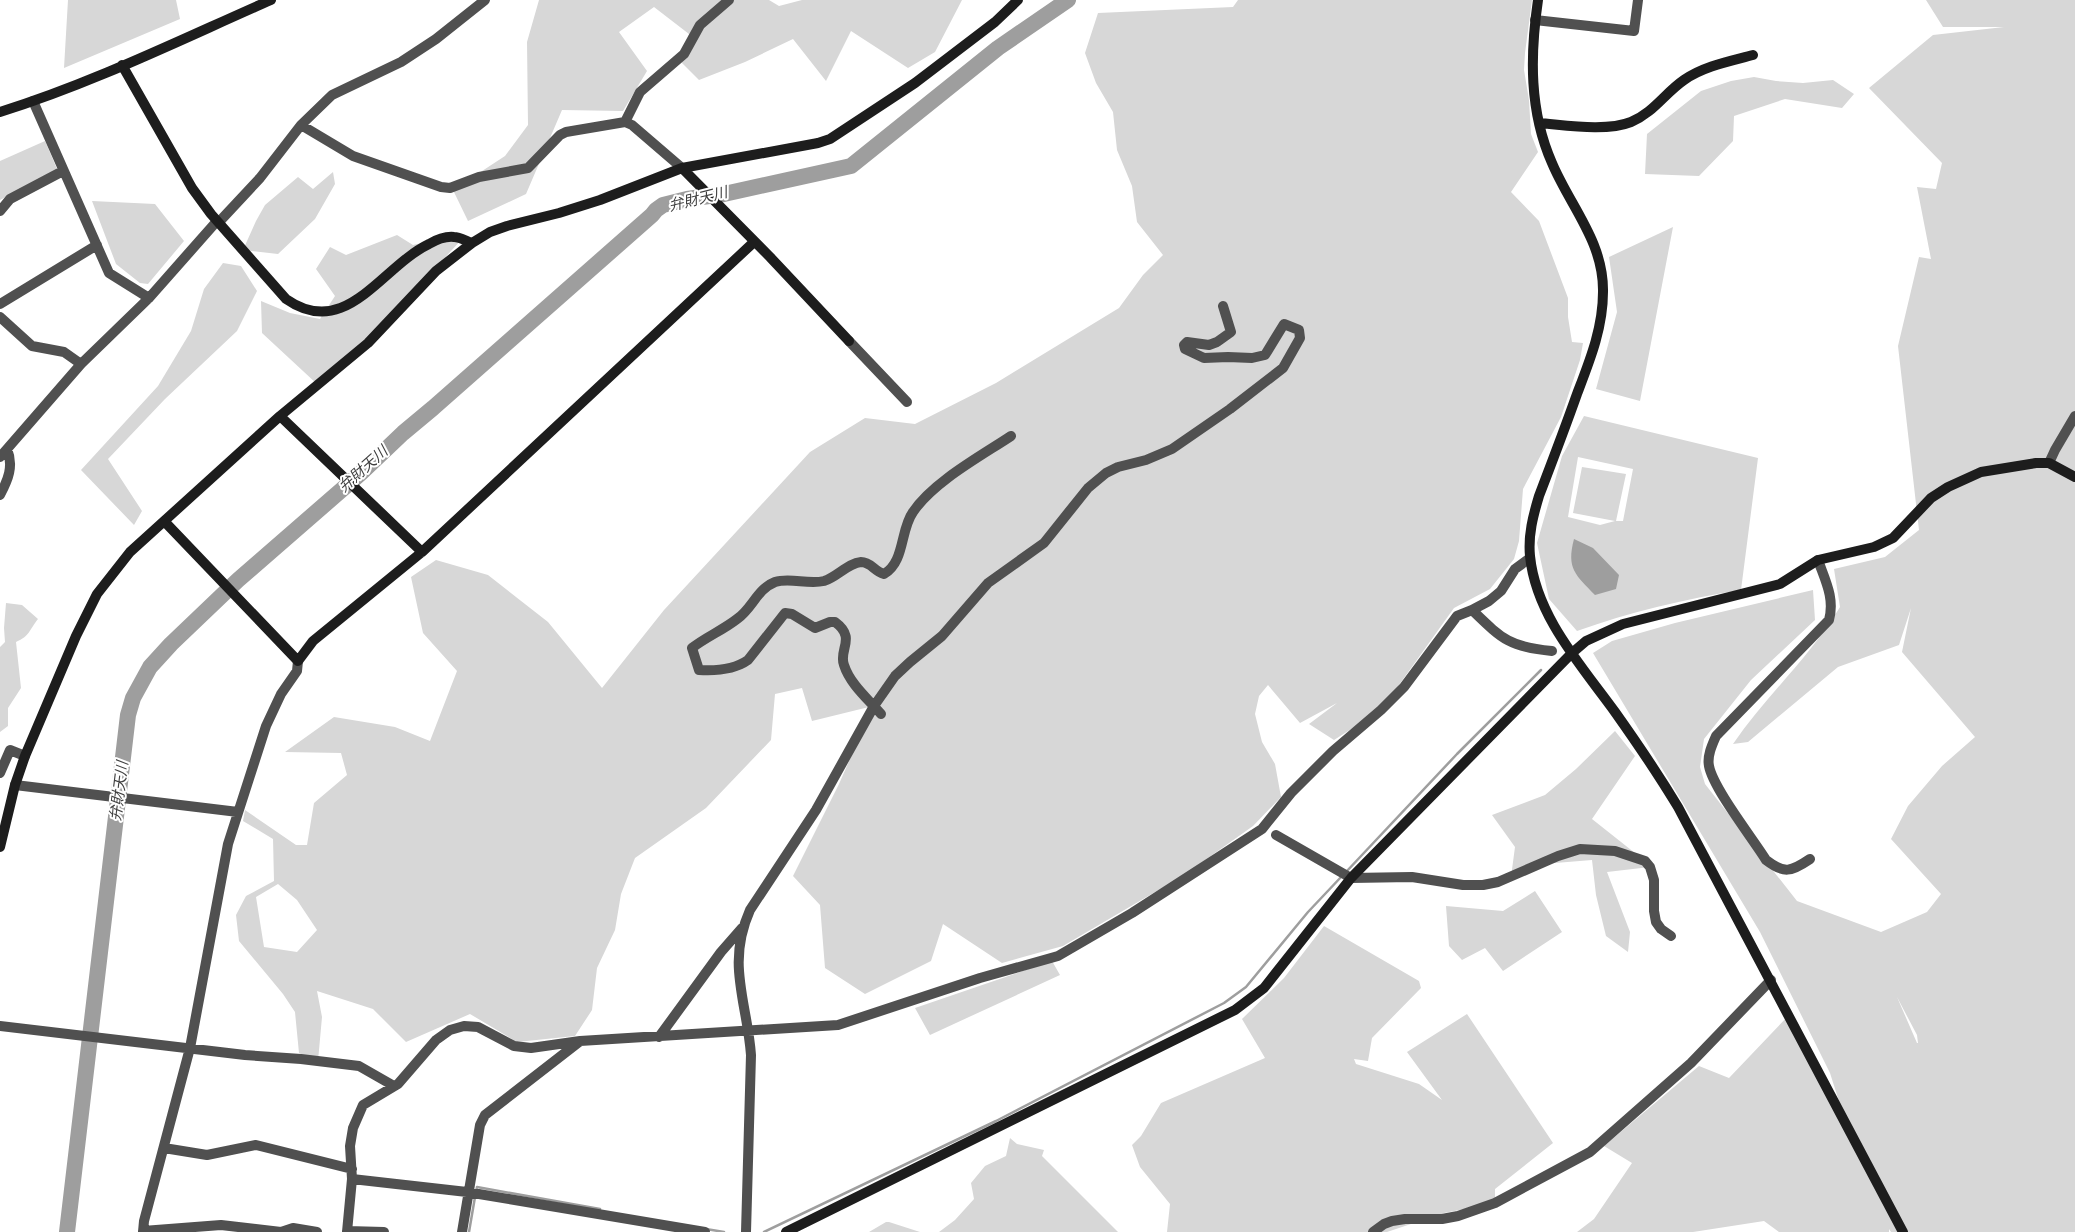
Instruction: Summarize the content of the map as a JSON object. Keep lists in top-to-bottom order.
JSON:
{
  "water": ["弁財天川"]
}
